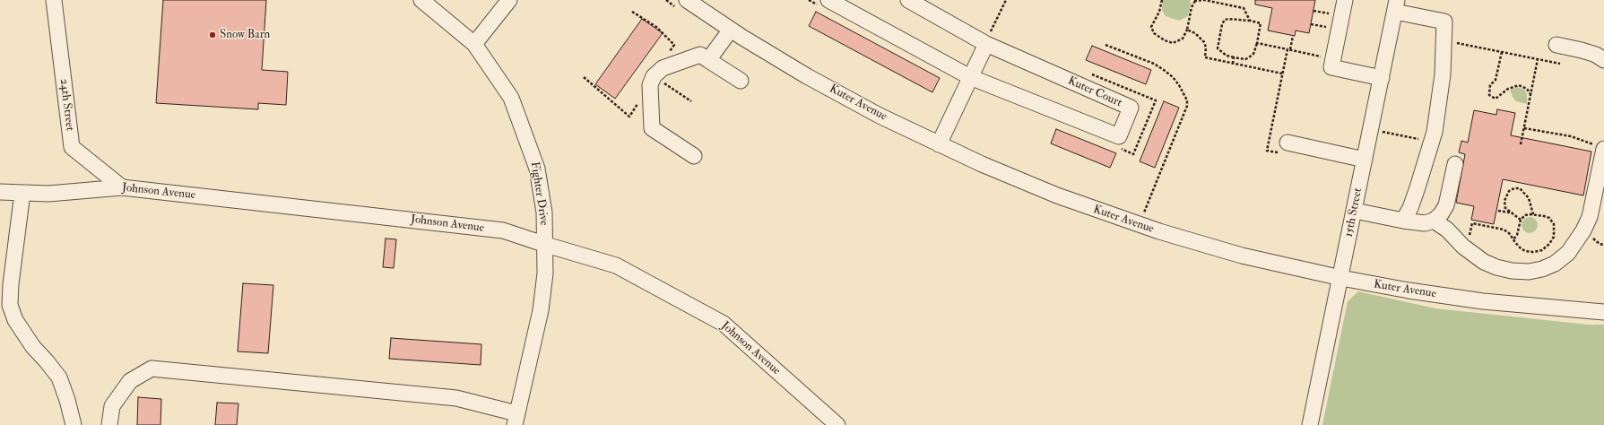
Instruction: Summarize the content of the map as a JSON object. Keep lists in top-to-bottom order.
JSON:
{
  "streets": {
    "street": [
      "Kuter Court",
      "Kuter Avenue",
      "24th Street",
      "Johnson Avenue",
      "Fighter Drive",
      "15th Street"
    ]
  },
  "crossings": [
    ["Kuter Avenue", "15th Street"],
    ["24th Street", "Johnson Avenue"],
    ["Johnson Avenue", "Fighter Drive"]
  ],
  "places": ["Snow Barn"]
}
